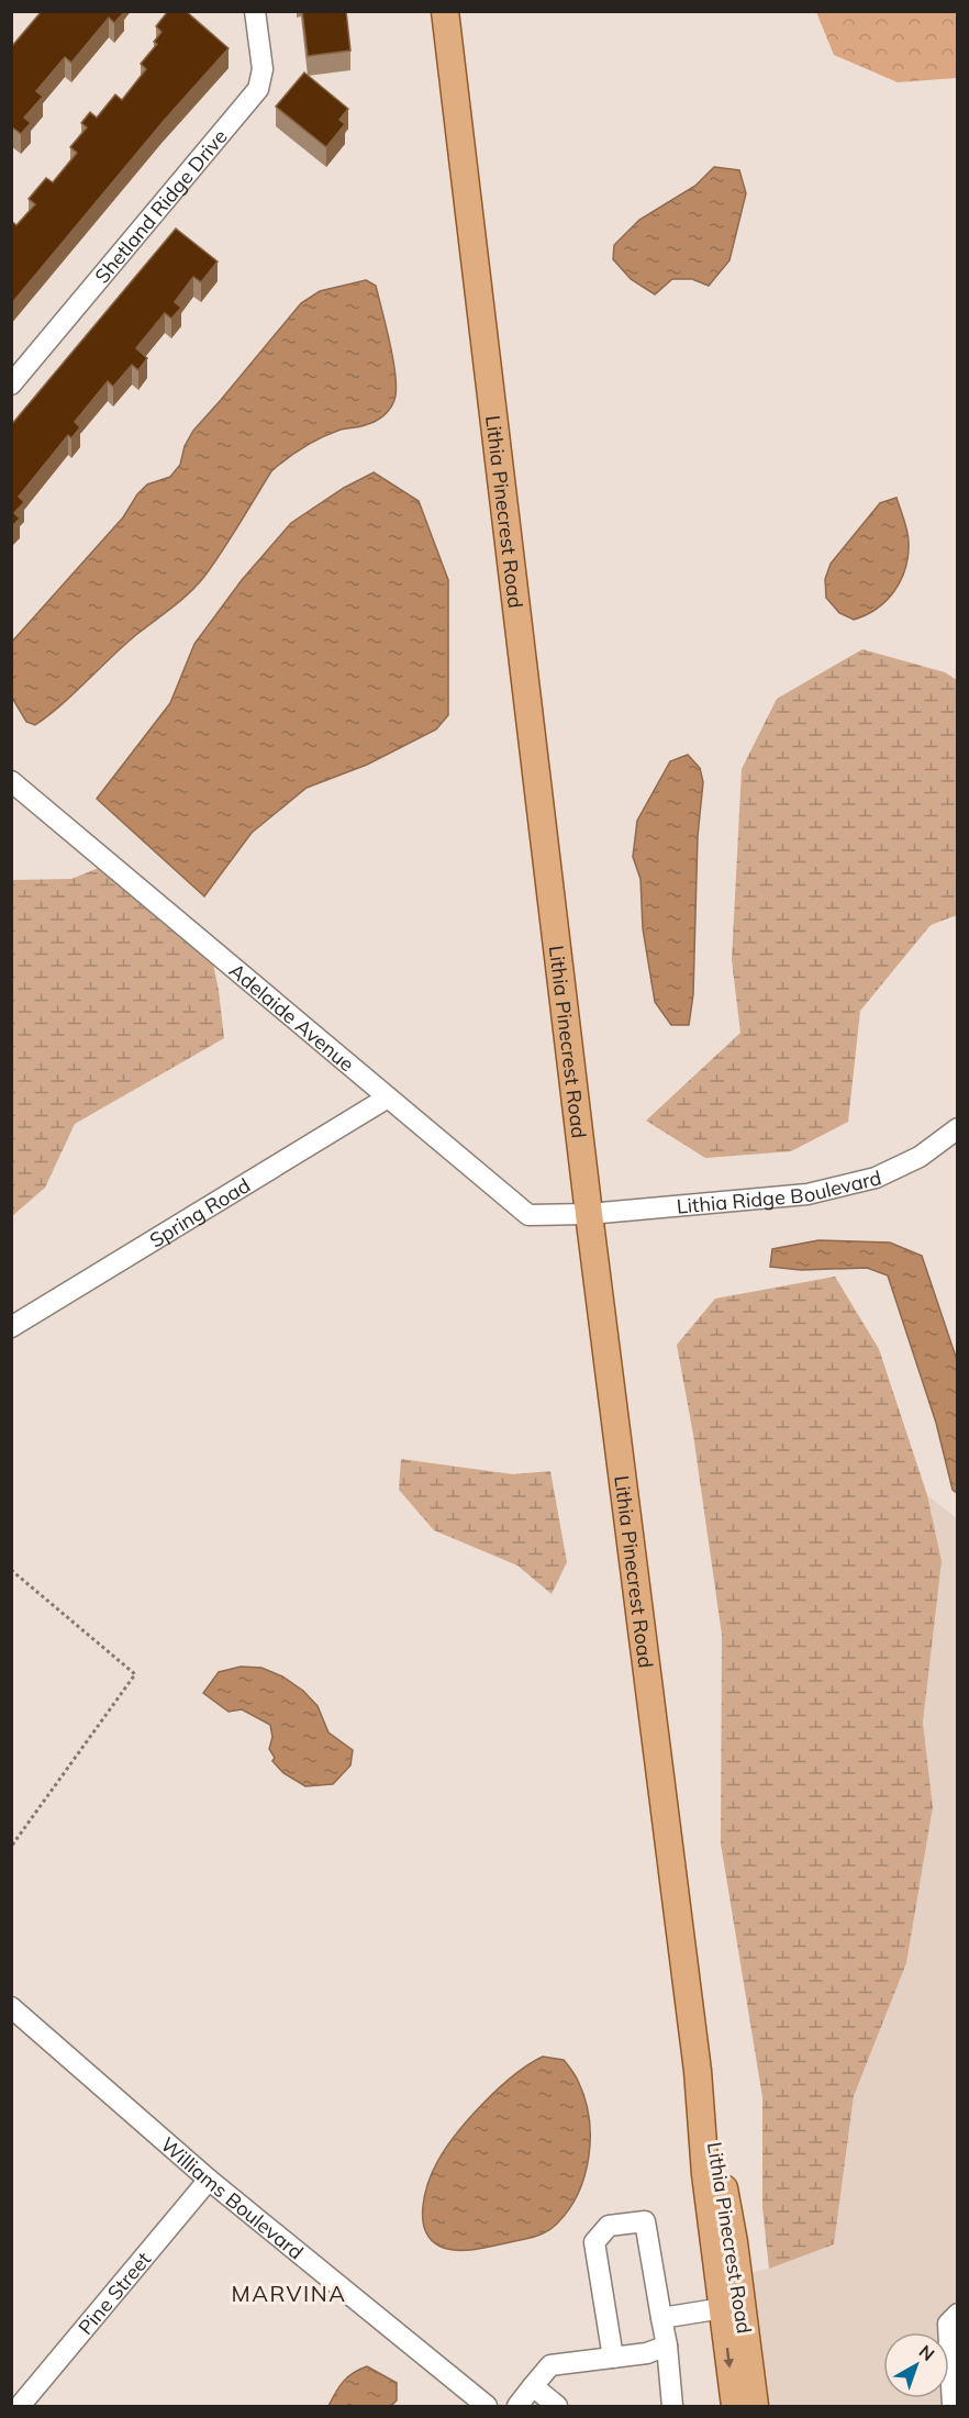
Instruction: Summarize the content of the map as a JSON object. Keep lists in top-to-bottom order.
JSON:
{
  "streets": {
    "main road": ["Lithia Pinecrest Road"],
    "street": [
      "Shetland Ridge Drive",
      "Adelaide Avenue",
      "Lithia Ridge Boulevard",
      "Spring Road",
      "Williams Boulevard",
      "Pine Street"
    ]
  },
  "crossings": [
    ["Lithia Pinecrest Road", "Adelaide Avenue"],
    ["Lithia Pinecrest Road", "Lithia Ridge Boulevard"],
    ["Adelaide Avenue", "Lithia Ridge Boulevard"],
    ["Adelaide Avenue", "Spring Road"],
    ["Williams Boulevard", "Pine Street"]
  ],
  "districts": ["MARVINA"],
  "north": "top right"
}
